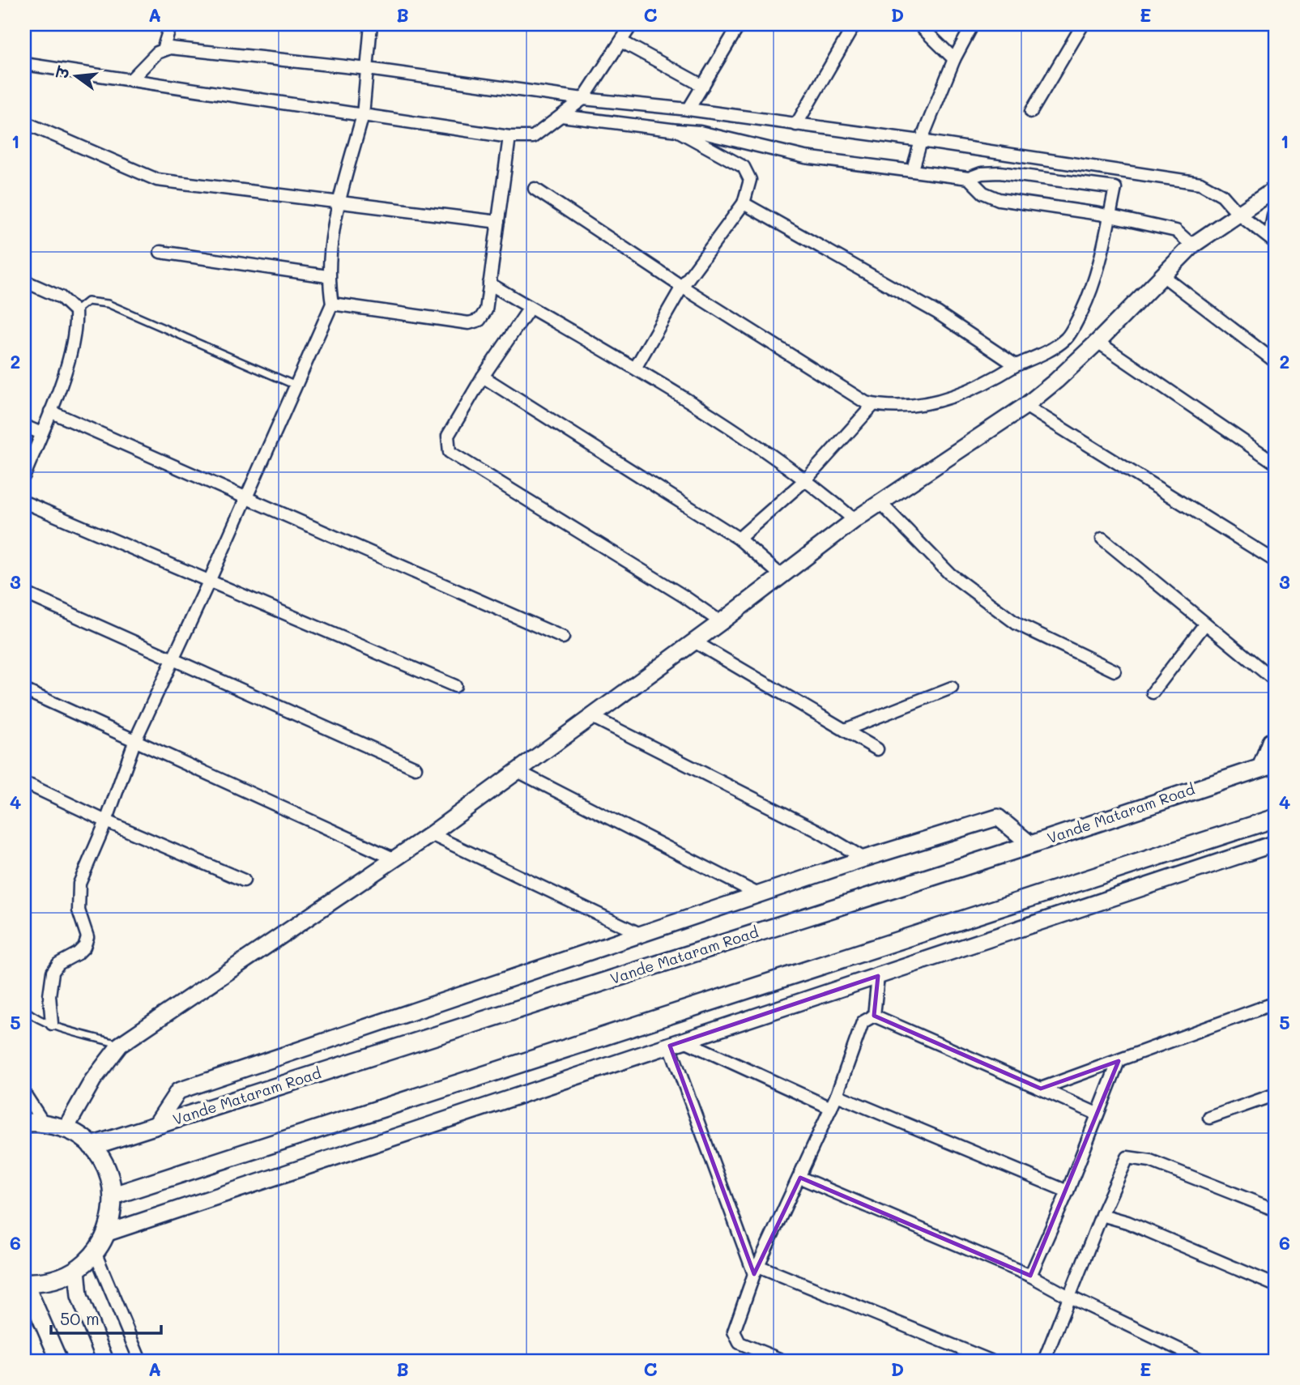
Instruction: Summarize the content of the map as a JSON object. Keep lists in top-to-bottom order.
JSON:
{
  "streets": {
    "main road": ["Vande Mataram Road"]
  },
  "scale_bar": "50 m",
  "north": "left",
  "grid": {
    "columns": [
      "A",
      "B",
      "C",
      "D",
      "E"
    ],
    "rows": [
      "1",
      "2",
      "3",
      "4",
      "5",
      "6"
    ]
  }
}
